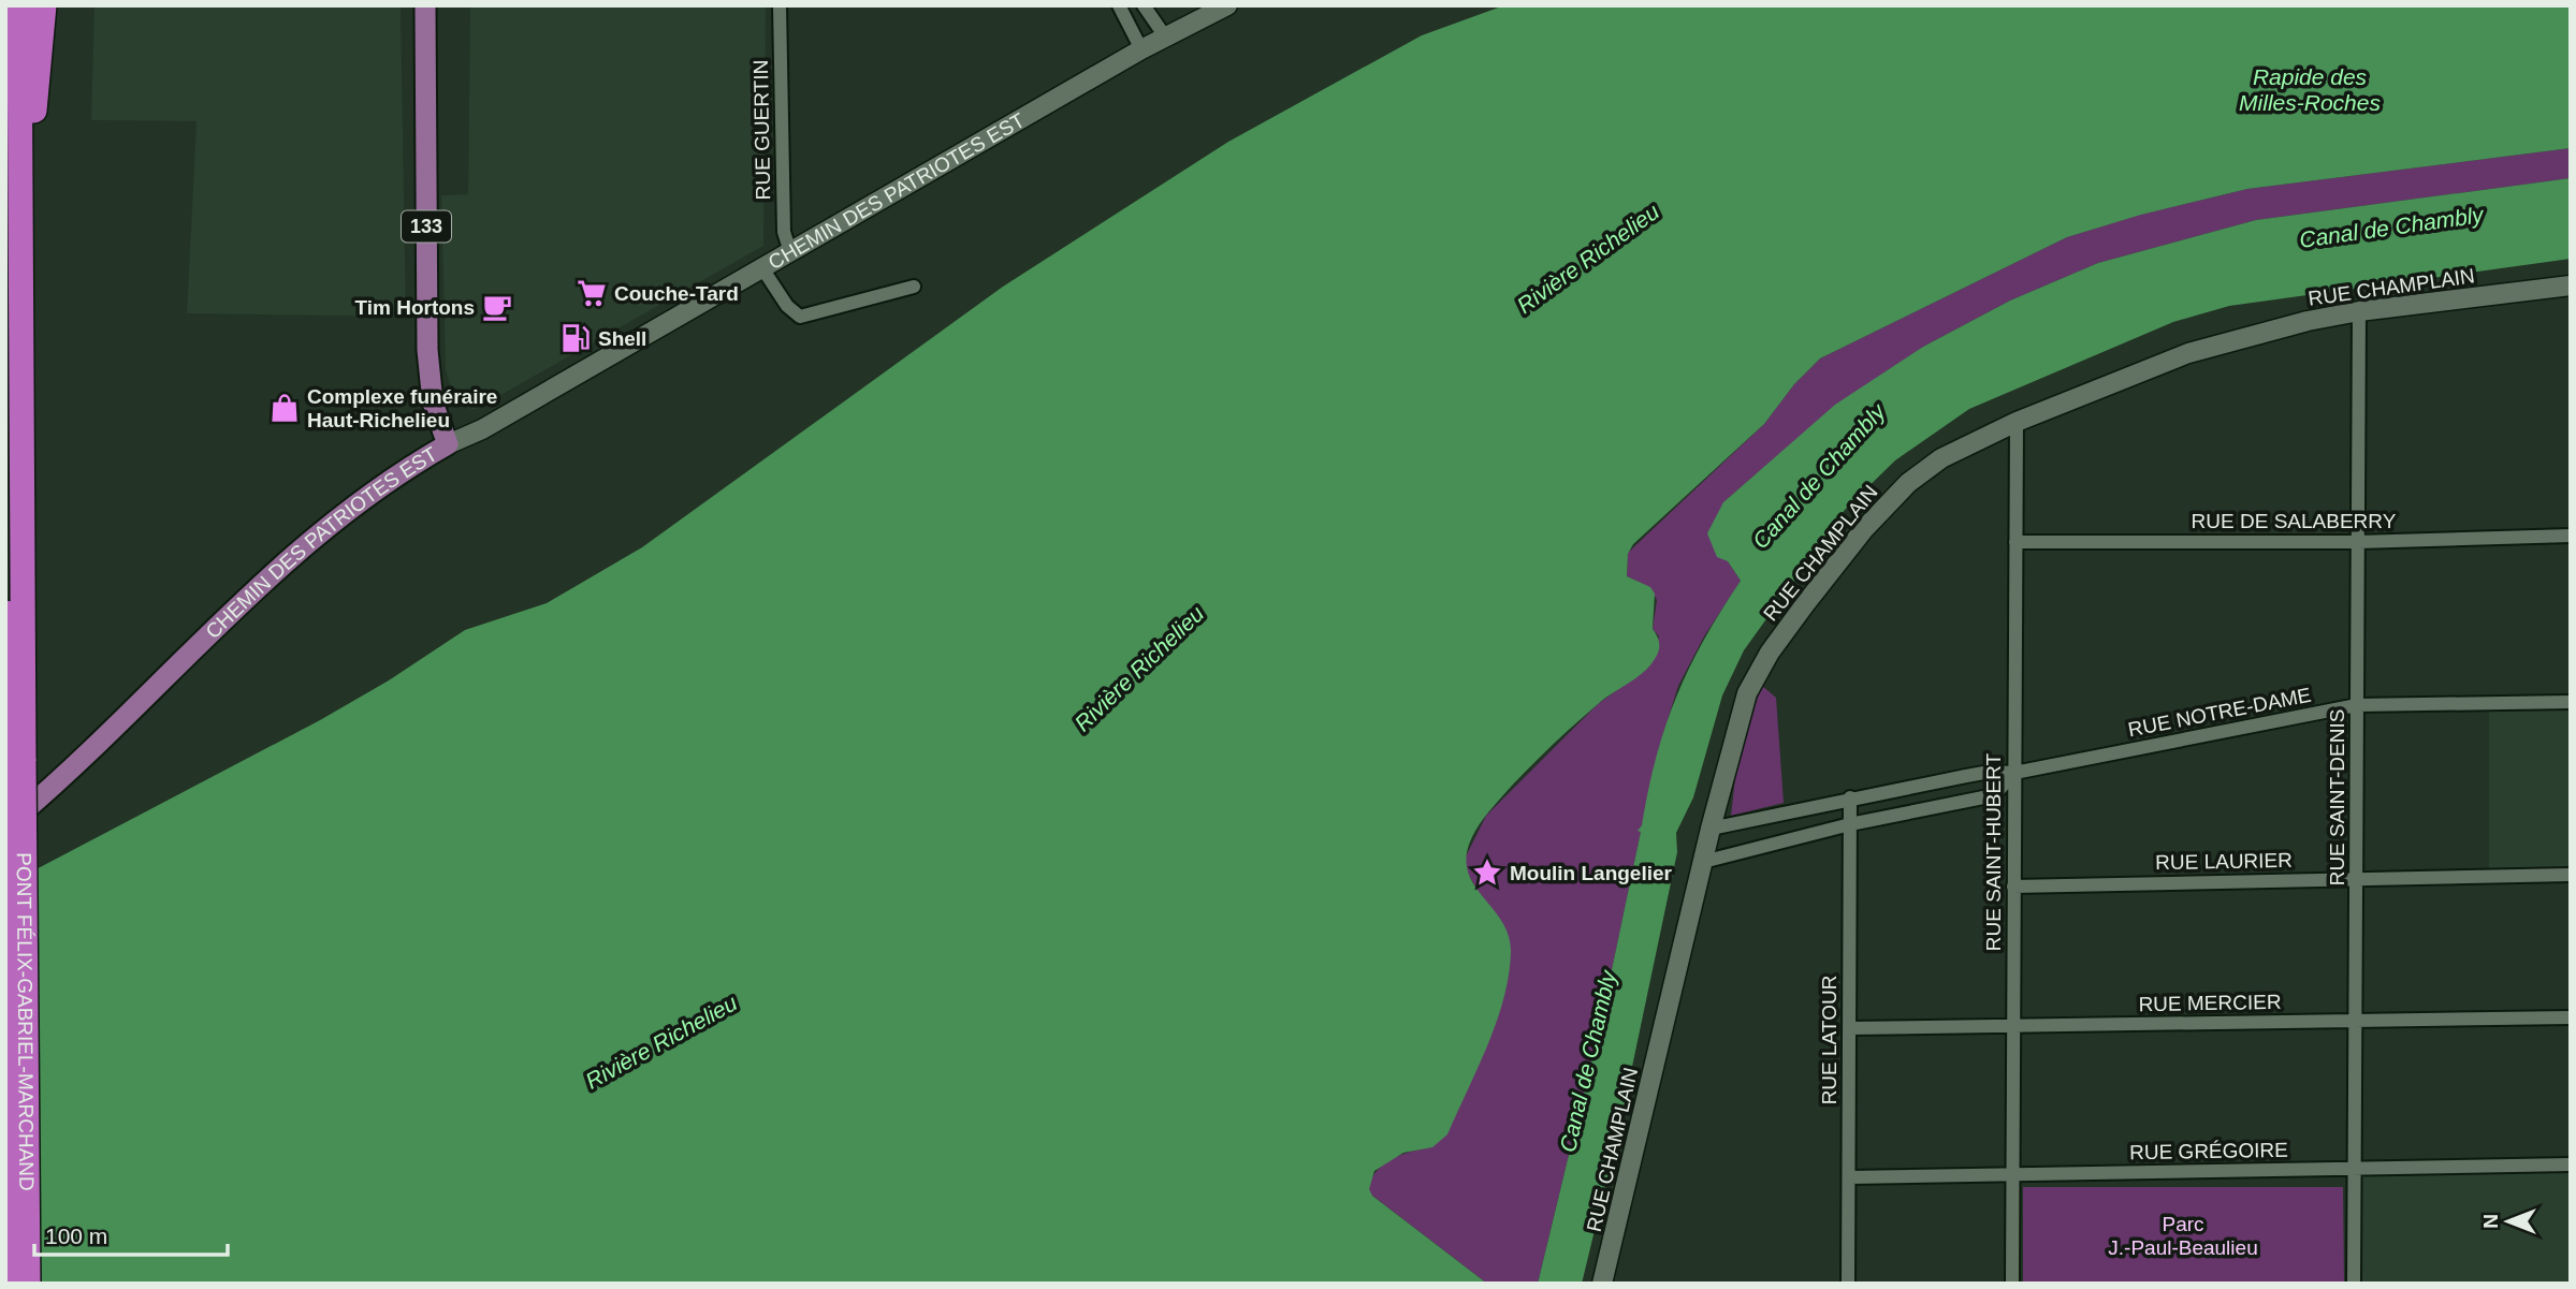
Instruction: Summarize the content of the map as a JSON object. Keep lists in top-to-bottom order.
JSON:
{
  "streets": {
    "highway": ["PONT FÉLIX-GABRIEL-MARCHAND"],
    "main road": ["CHEMIN DES PATRIOTES EST", "133"],
    "street": [
      "RUE GUERTIN",
      "RUE CHAMPLAIN",
      "RUE DE SALABERRY",
      "RUE NOTRE-DAME",
      "RUE SAINT-DENIS",
      "RUE SAINT-HUBERT",
      "RUE LAURIER",
      "RUE MERCIER",
      "RUE LATOUR",
      "RUE GRÉGOIRE"
    ]
  },
  "crossings": [
    ["RUE GUERTIN", "CHEMIN DES PATRIOTES EST"],
    ["CHEMIN DES PATRIOTES EST", "133"],
    ["RUE CHAMPLAIN", "RUE NOTRE-DAME"],
    ["RUE CHAMPLAIN", "RUE SAINT-DENIS"],
    ["RUE CHAMPLAIN", "RUE SAINT-HUBERT"],
    ["RUE DE SALABERRY", "RUE SAINT-DENIS"],
    ["RUE DE SALABERRY", "RUE SAINT-HUBERT"],
    ["RUE NOTRE-DAME", "RUE SAINT-DENIS"],
    ["RUE NOTRE-DAME", "RUE SAINT-HUBERT"],
    ["RUE NOTRE-DAME", "RUE LATOUR"],
    ["RUE SAINT-DENIS", "RUE LAURIER"],
    ["RUE SAINT-DENIS", "RUE MERCIER"],
    ["RUE SAINT-DENIS", "RUE GRÉGOIRE"],
    ["RUE SAINT-HUBERT", "RUE LAURIER"],
    ["RUE SAINT-HUBERT", "RUE MERCIER"],
    ["RUE SAINT-HUBERT", "RUE GRÉGOIRE"],
    ["RUE MERCIER", "RUE LATOUR"],
    ["RUE LATOUR", "RUE GRÉGOIRE"]
  ],
  "water": ["Rapide des Milles-Roches", "Canal de Chambly", "Rivière Richelieu"],
  "parks": ["Parc J.-Paul-Beaulieu"],
  "places": {
    "supermarket": ["Couche-Tard"],
    "cafe": ["Tim Hortons"],
    "fuel station": ["Shell"],
    "shop": ["Complexe funéraire Haut-Richelieu"],
    "place": ["Moulin Langelier"]
  },
  "scale_bar": "100 m",
  "north": "left"
}
